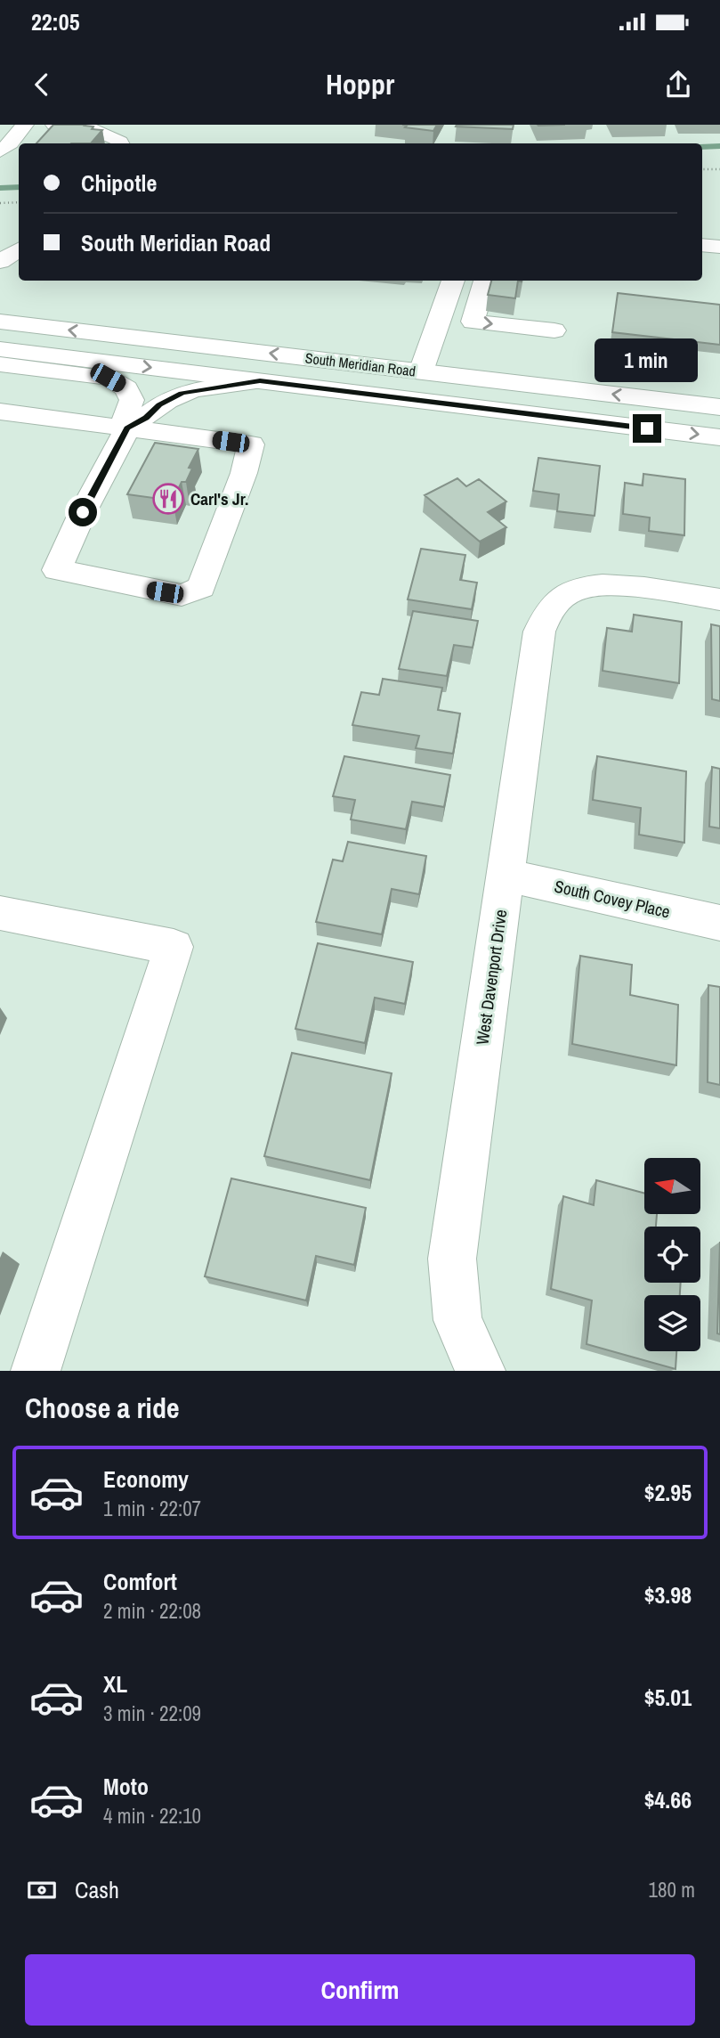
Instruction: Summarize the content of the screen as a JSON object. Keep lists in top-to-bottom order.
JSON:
{
  "streets": {
    "main road": ["South Meridian Road", "South Covey Place", "West Davenport Drive"]
  },
  "crossings": [
    ["South Covey Place", "West Davenport Drive"]
  ],
  "places": {
    "restaurant": ["Carl's Jr."]
  },
  "north": "left",
  "page": {
    "status": "22:05",
    "header": "Hoppr",
    "banner": ["Chipotle", "South Meridian Road"],
    "bubble": "1 min",
    "heading": "Choose a ride",
    "list": [
      {
        "name": "Economy",
        "note": "1 min · 22:07",
        "value": "$2.95"
      },
      {
        "name": "Comfort",
        "note": "2 min · 22:08",
        "value": "$3.98"
      },
      {
        "name": "XL",
        "note": "3 min · 22:09",
        "value": "$5.01"
      },
      {
        "name": "Moto",
        "note": "4 min · 22:10",
        "value": "$4.66"
      }
    ],
    "pay": ["Cash", "180 m"],
    "buttons": "Confirm"
  }
}
